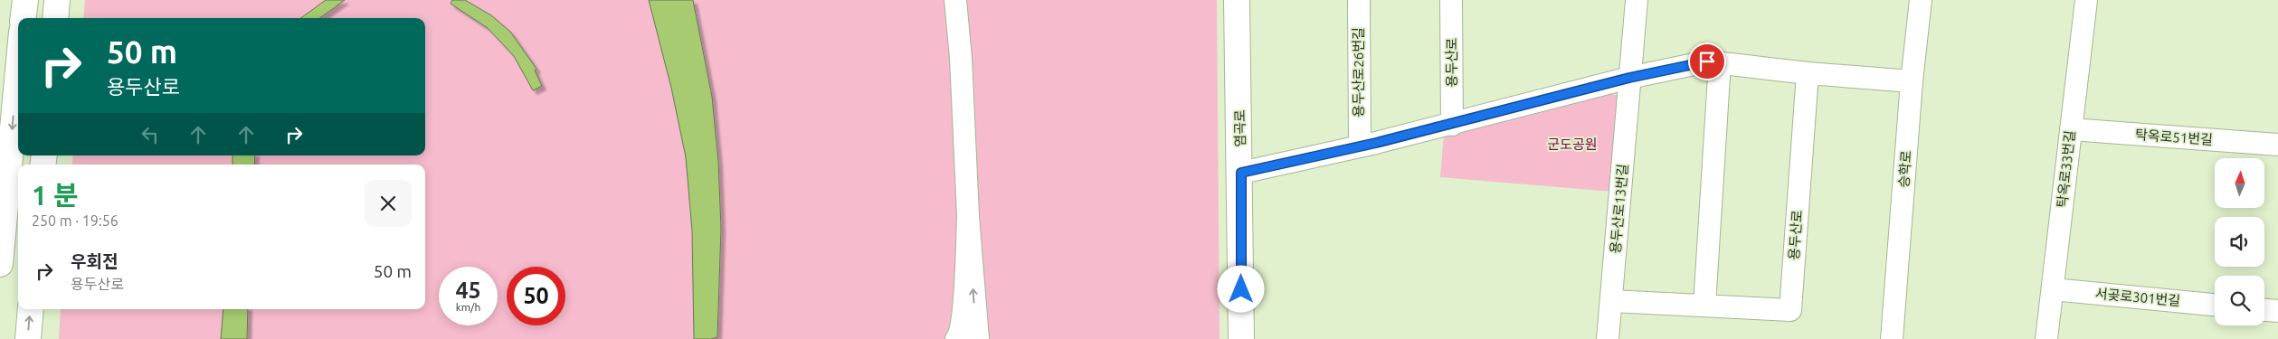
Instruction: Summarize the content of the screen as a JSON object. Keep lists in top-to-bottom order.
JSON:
{
  "streets": {
    "main road": ["염곡로"],
    "street": [
      "용두산로",
      "용두산로26번길",
      "탁옥로51번길",
      "승학로",
      "탁옥로33번길",
      "용두산로13번길",
      "서곶로301번길"
    ]
  },
  "crossings": [
    ["용두산로", "용두산로13번길"],
    ["탁옥로51번길", "탁옥로33번길"],
    ["탁옥로33번길", "서곶로301번길"]
  ],
  "parks": ["군도공원"],
  "north": "top",
  "page": {
    "turn": ["50 m", "용두산로"],
    "heading": ["1 분", "250 m · 19:56"],
    "list": [
      {
        "name": "우회전",
        "note": "용두산로",
        "value": "50 m"
      }
    ],
    "speed": "45 km/h",
    "limit": "50"
  }
}
